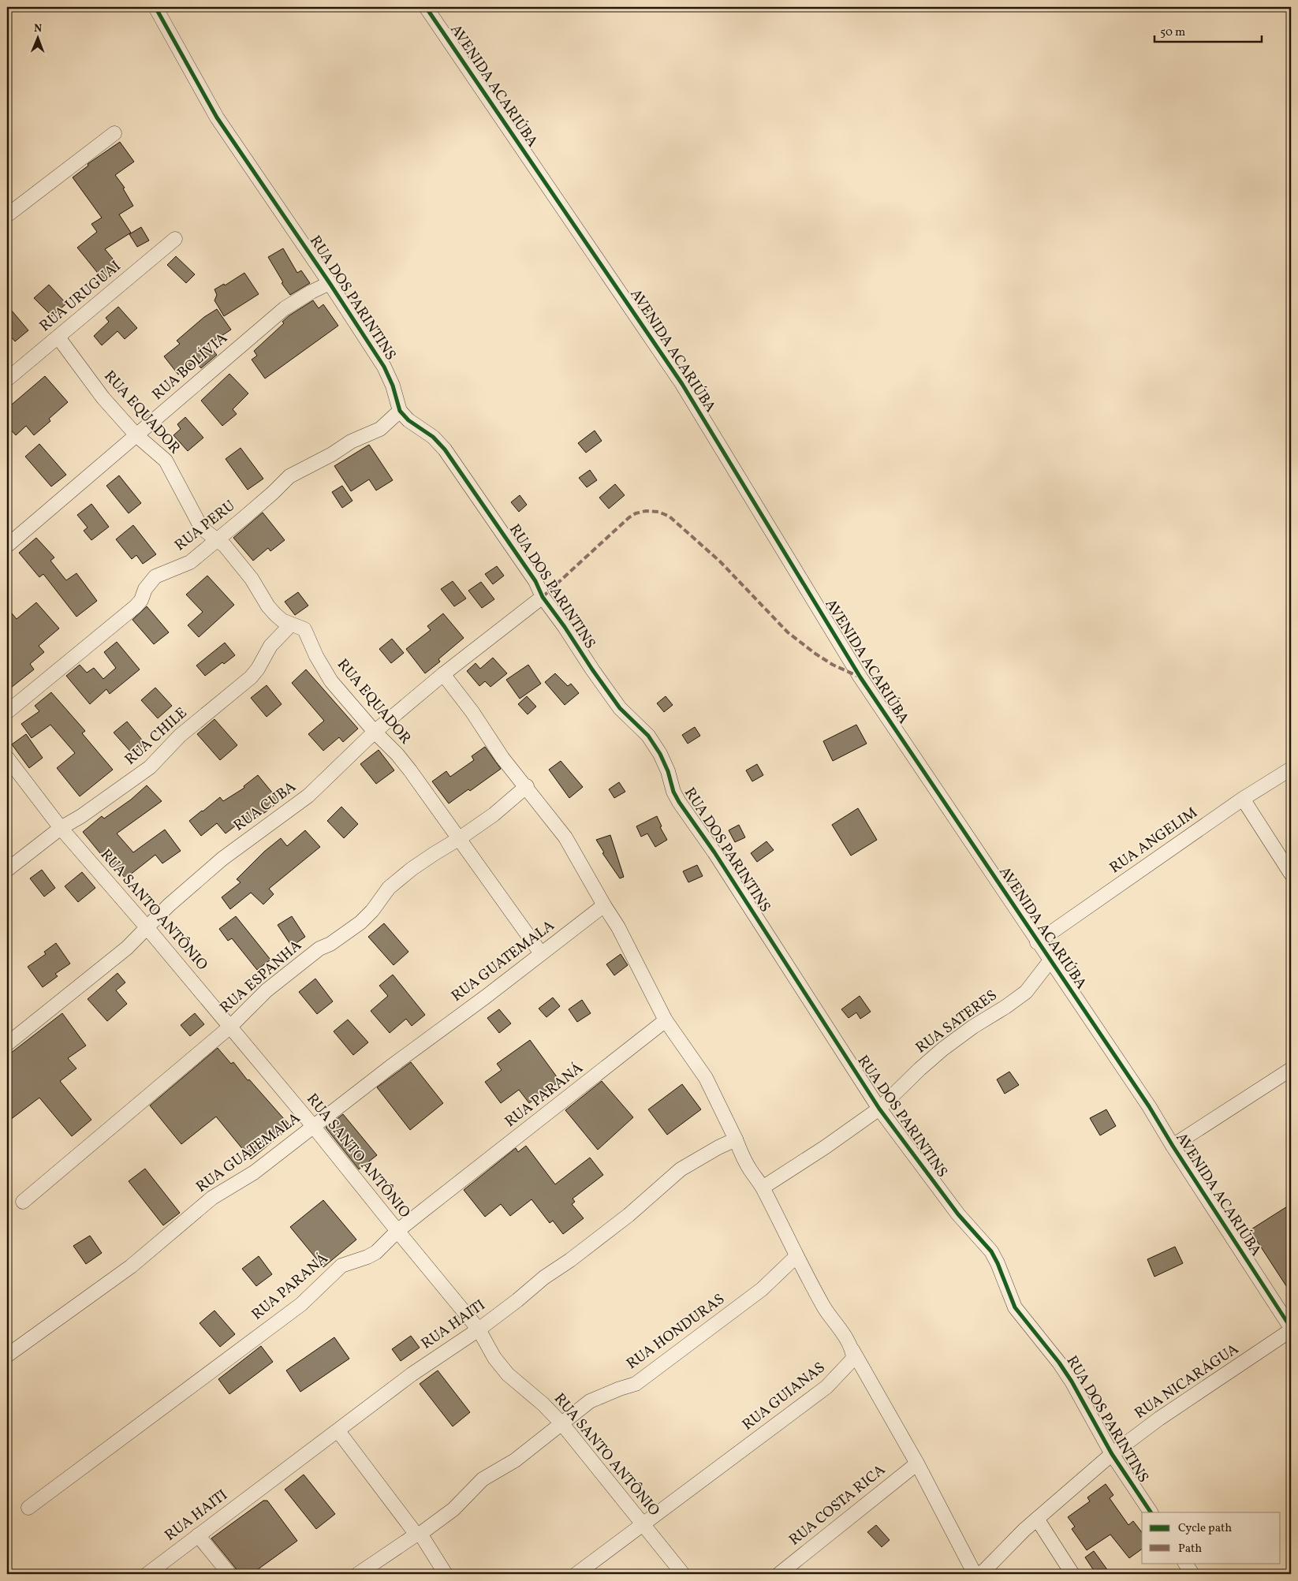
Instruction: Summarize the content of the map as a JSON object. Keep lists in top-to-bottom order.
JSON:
{
  "streets": {
    "street": [
      "AVENIDA ACARIÚBA",
      "RUA URUGUAI",
      "RUA DOS PARINTINS",
      "RUA BOLÍVIA",
      "RUA EQUADOR",
      "RUA PERU",
      "RUA CHILE",
      "RUA CUBA",
      "RUA ANGELIM",
      "RUA SANTO ANTÔNIO",
      "RUA GUATEMALA",
      "RUA ESPANHA",
      "RUA SATERES",
      "RUA PARANÁ",
      "RUA HAITI",
      "RUA HONDURAS",
      "RUA NICARÁGUA",
      "RUA GUIANAS",
      "RUA COSTA RICA"
    ]
  },
  "crossings": [
    ["AVENIDA ACARIÚBA", "RUA ANGELIM"],
    ["AVENIDA ACARIÚBA", "RUA SATERES"],
    ["RUA URUGUAI", "RUA EQUADOR"],
    ["RUA DOS PARINTINS", "RUA BOLÍVIA"],
    ["RUA DOS PARINTINS", "RUA PERU"],
    ["RUA DOS PARINTINS", "RUA CUBA"],
    ["RUA DOS PARINTINS", "RUA SATERES"],
    ["RUA DOS PARINTINS", "RUA NICARÁGUA"],
    ["RUA BOLÍVIA", "RUA EQUADOR"],
    ["RUA EQUADOR", "RUA PERU"],
    ["RUA EQUADOR", "RUA CHILE"],
    ["RUA EQUADOR", "RUA CUBA"],
    ["RUA EQUADOR", "RUA GUATEMALA"],
    ["RUA EQUADOR", "RUA ESPANHA"],
    ["RUA CHILE", "RUA SANTO ANTÔNIO"],
    ["RUA CUBA", "RUA SANTO ANTÔNIO"],
    ["RUA SANTO ANTÔNIO", "RUA GUATEMALA"],
    ["RUA SANTO ANTÔNIO", "RUA ESPANHA"],
    ["RUA SANTO ANTÔNIO", "RUA PARANÁ"],
    ["RUA SANTO ANTÔNIO", "RUA HAITI"],
    ["RUA SANTO ANTÔNIO", "RUA HONDURAS"],
    ["RUA SANTO ANTÔNIO", "RUA GUIANAS"]
  ],
  "legend": ["Cycle path", "Path"],
  "scale_bar": "50 m",
  "north": "top"
}
